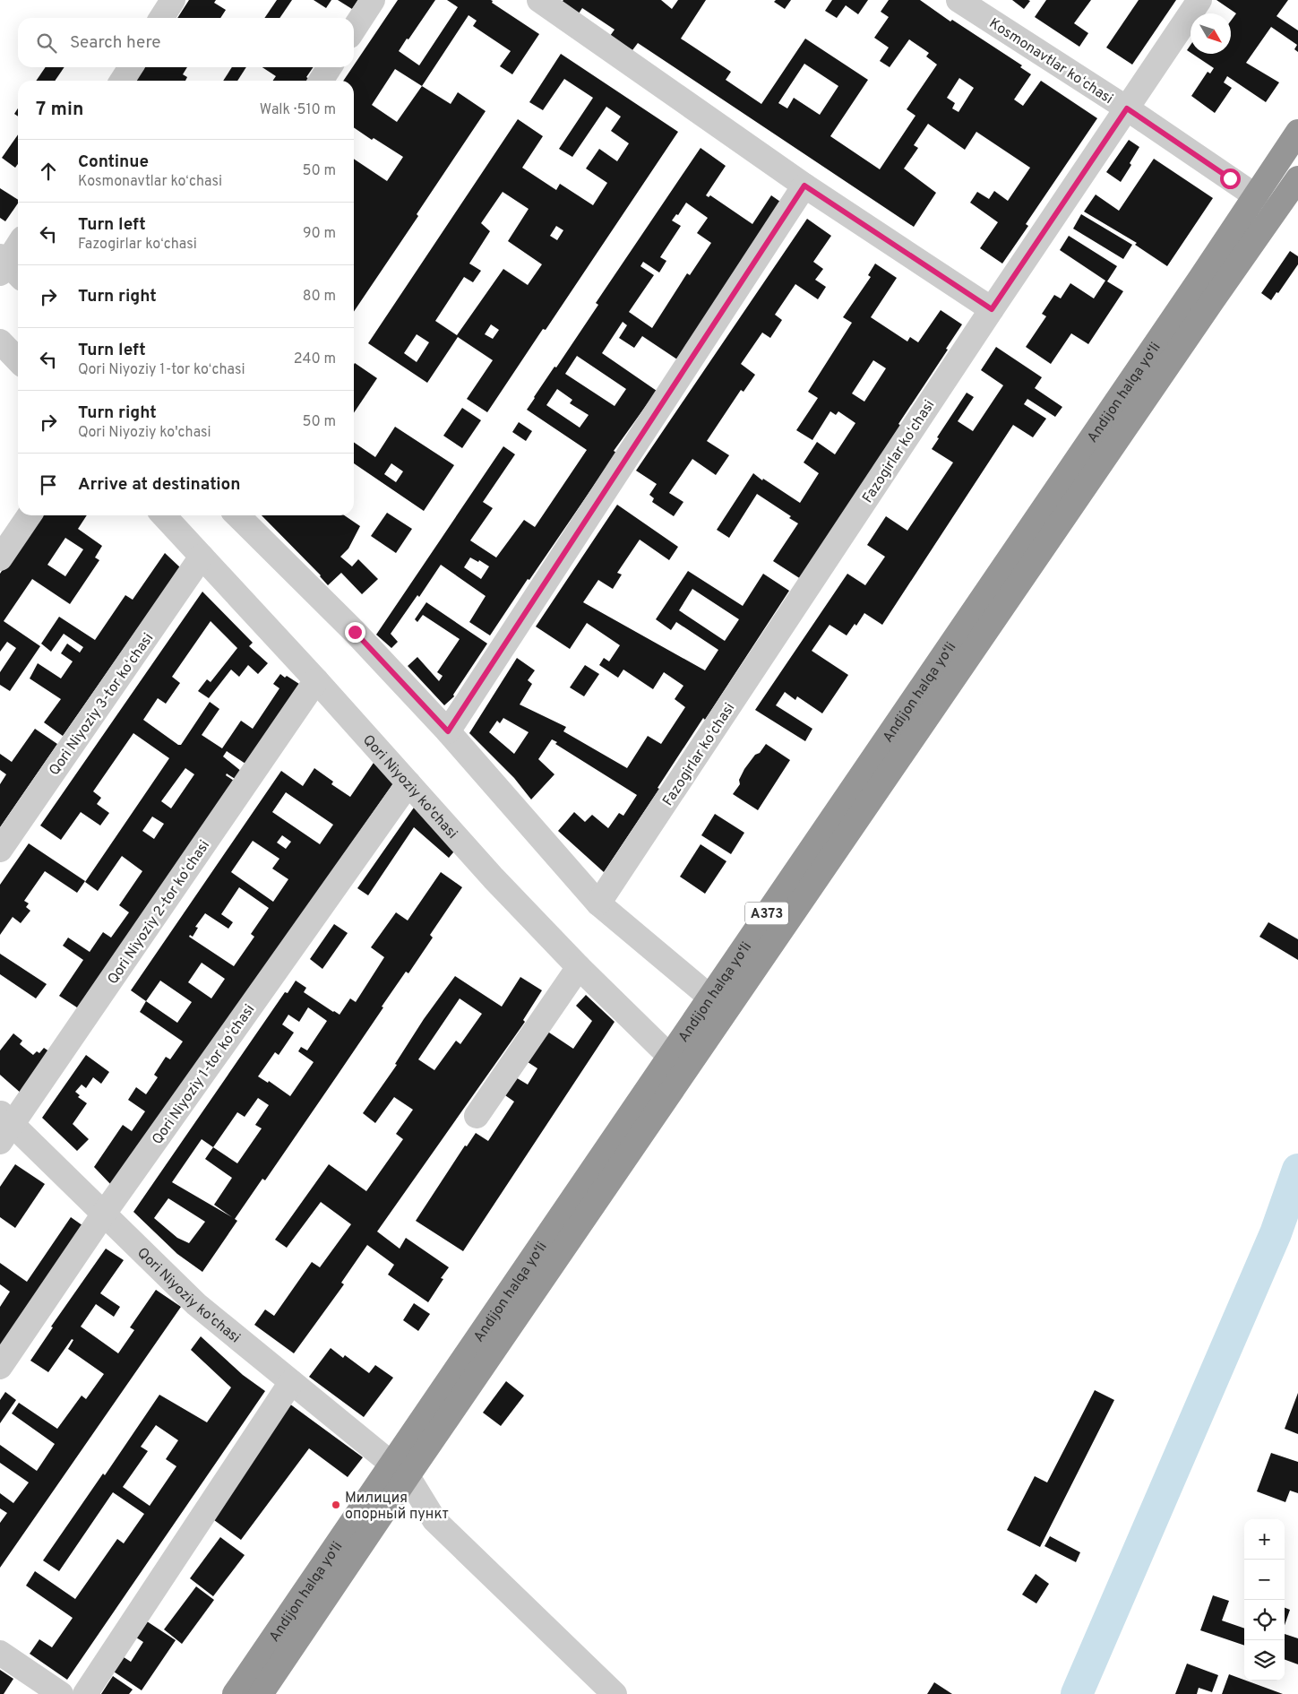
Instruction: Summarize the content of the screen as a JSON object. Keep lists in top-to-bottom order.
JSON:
{
  "streets": {
    "highway": ["Andijon halqa yo‘li", "A373"],
    "street": [
      "Kosmonavtlar koʻchasi",
      "Fazogirlar koʻchasi",
      "Qori Niyoziy 3-tor koʻchasi",
      "Qori Niyoziy ko'chasi",
      "Qori Niyoziy 2-tor koʻchasi",
      "Qori Niyoziy 1-tor koʻchasi"
    ]
  },
  "crossings": [
    ["Kosmonavtlar koʻchasi", "Andijon halqa yo‘li"],
    ["Kosmonavtlar koʻchasi", "Fazogirlar koʻchasi"],
    ["Andijon halqa yo‘li", "Qori Niyoziy ko'chasi"],
    ["Qori Niyoziy 3-tor koʻchasi", "Qori Niyoziy ko'chasi"],
    ["Qori Niyoziy ko'chasi", "Qori Niyoziy 2-tor koʻchasi"],
    ["Qori Niyoziy ko'chasi", "Qori Niyoziy 1-tor koʻchasi"]
  ],
  "places": ["Милиция опорный пункт"],
  "north": "bottom right",
  "page": {
    "search": "Search here",
    "heading": ["7 min", "Walk · 510 m"],
    "list": [
      ["Continue", "Kosmonavtlar koʻchasi", "50 m"],
      ["Turn left", "Fazogirlar koʻchasi", "90 m"],
      ["Turn right", "80 m"],
      ["Turn left", "Qori Niyoziy 1-tor koʻchasi", "240 m"],
      ["Turn right", "Qori Niyoziy ko'chasi", "50 m"],
      "Arrive at destination"
    ],
    "map_buttons": ["+", "−"]
  }
}
